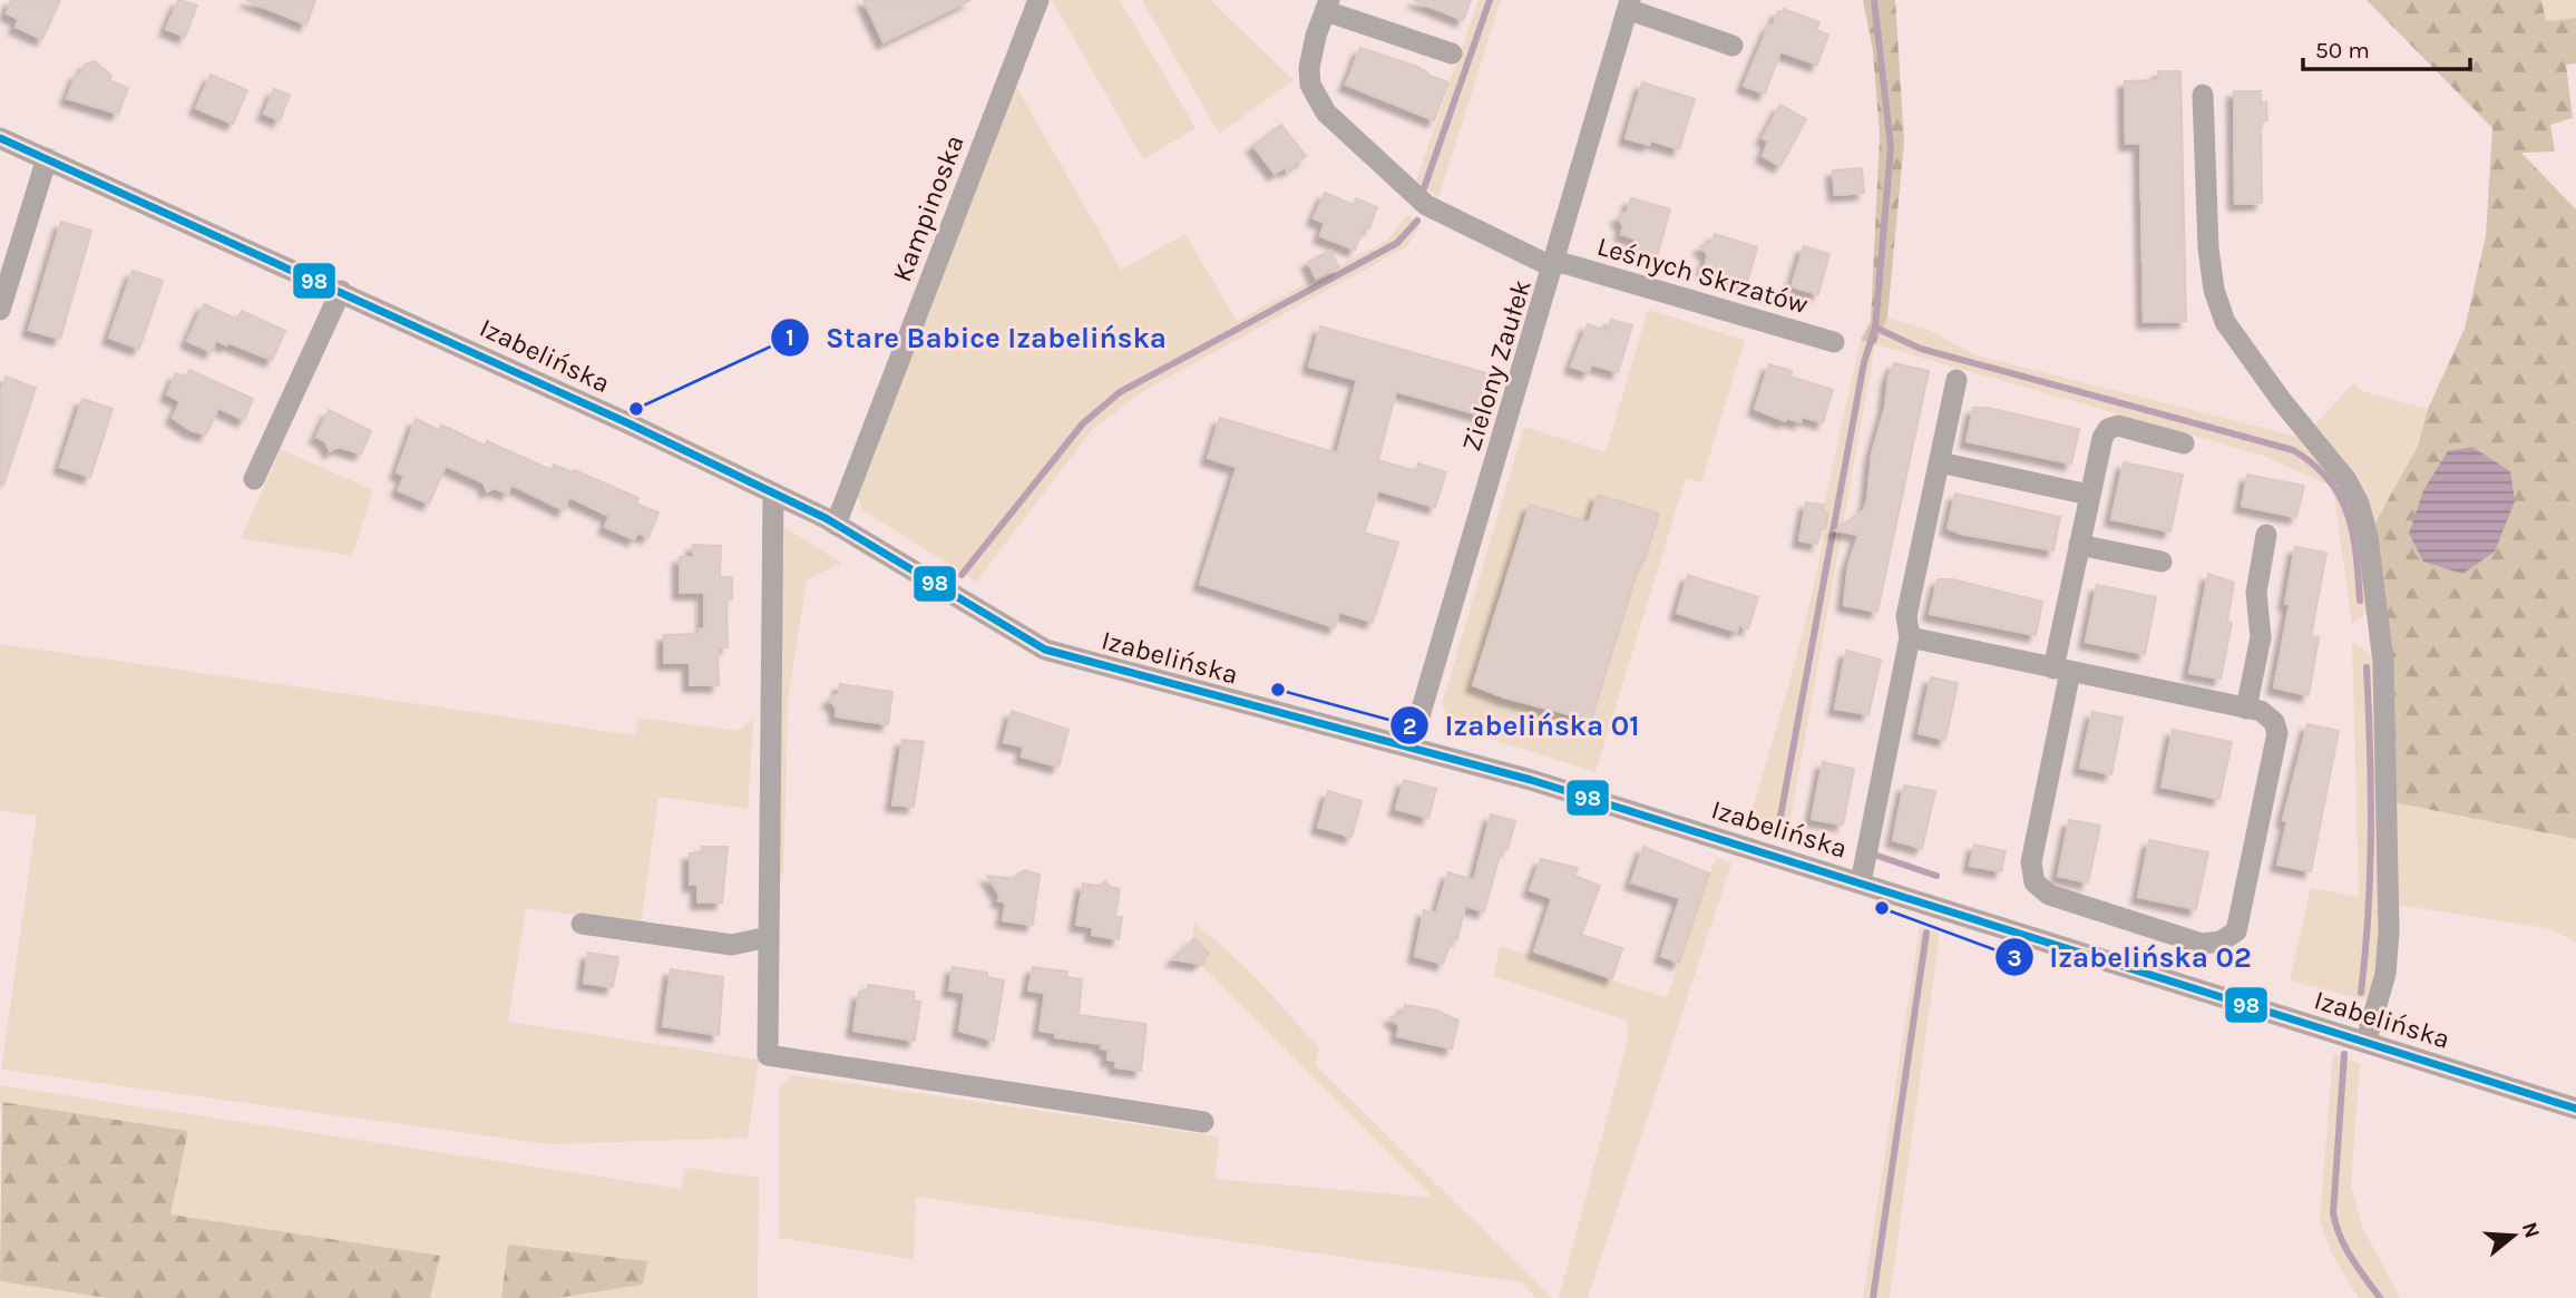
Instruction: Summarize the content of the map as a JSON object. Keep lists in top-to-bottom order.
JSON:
{
  "streets": {
    "street": [
      "Kampinoska",
      "Leśnych Skrzatów",
      "Izabelińska",
      "Zielony Zaułek"
    ]
  },
  "crossings": [
    ["Kampinoska", "Izabelińska"],
    ["Leśnych Skrzatów", "Zielony Zaułek"],
    ["Izabelińska", "Zielony Zaułek"]
  ],
  "places": ["Stare Babice Izabelińska", "Izabelińska 01", "Izabelińska 02"],
  "lines": ["transit line 98"],
  "scale_bar": "50 m",
  "north": "right"
}
